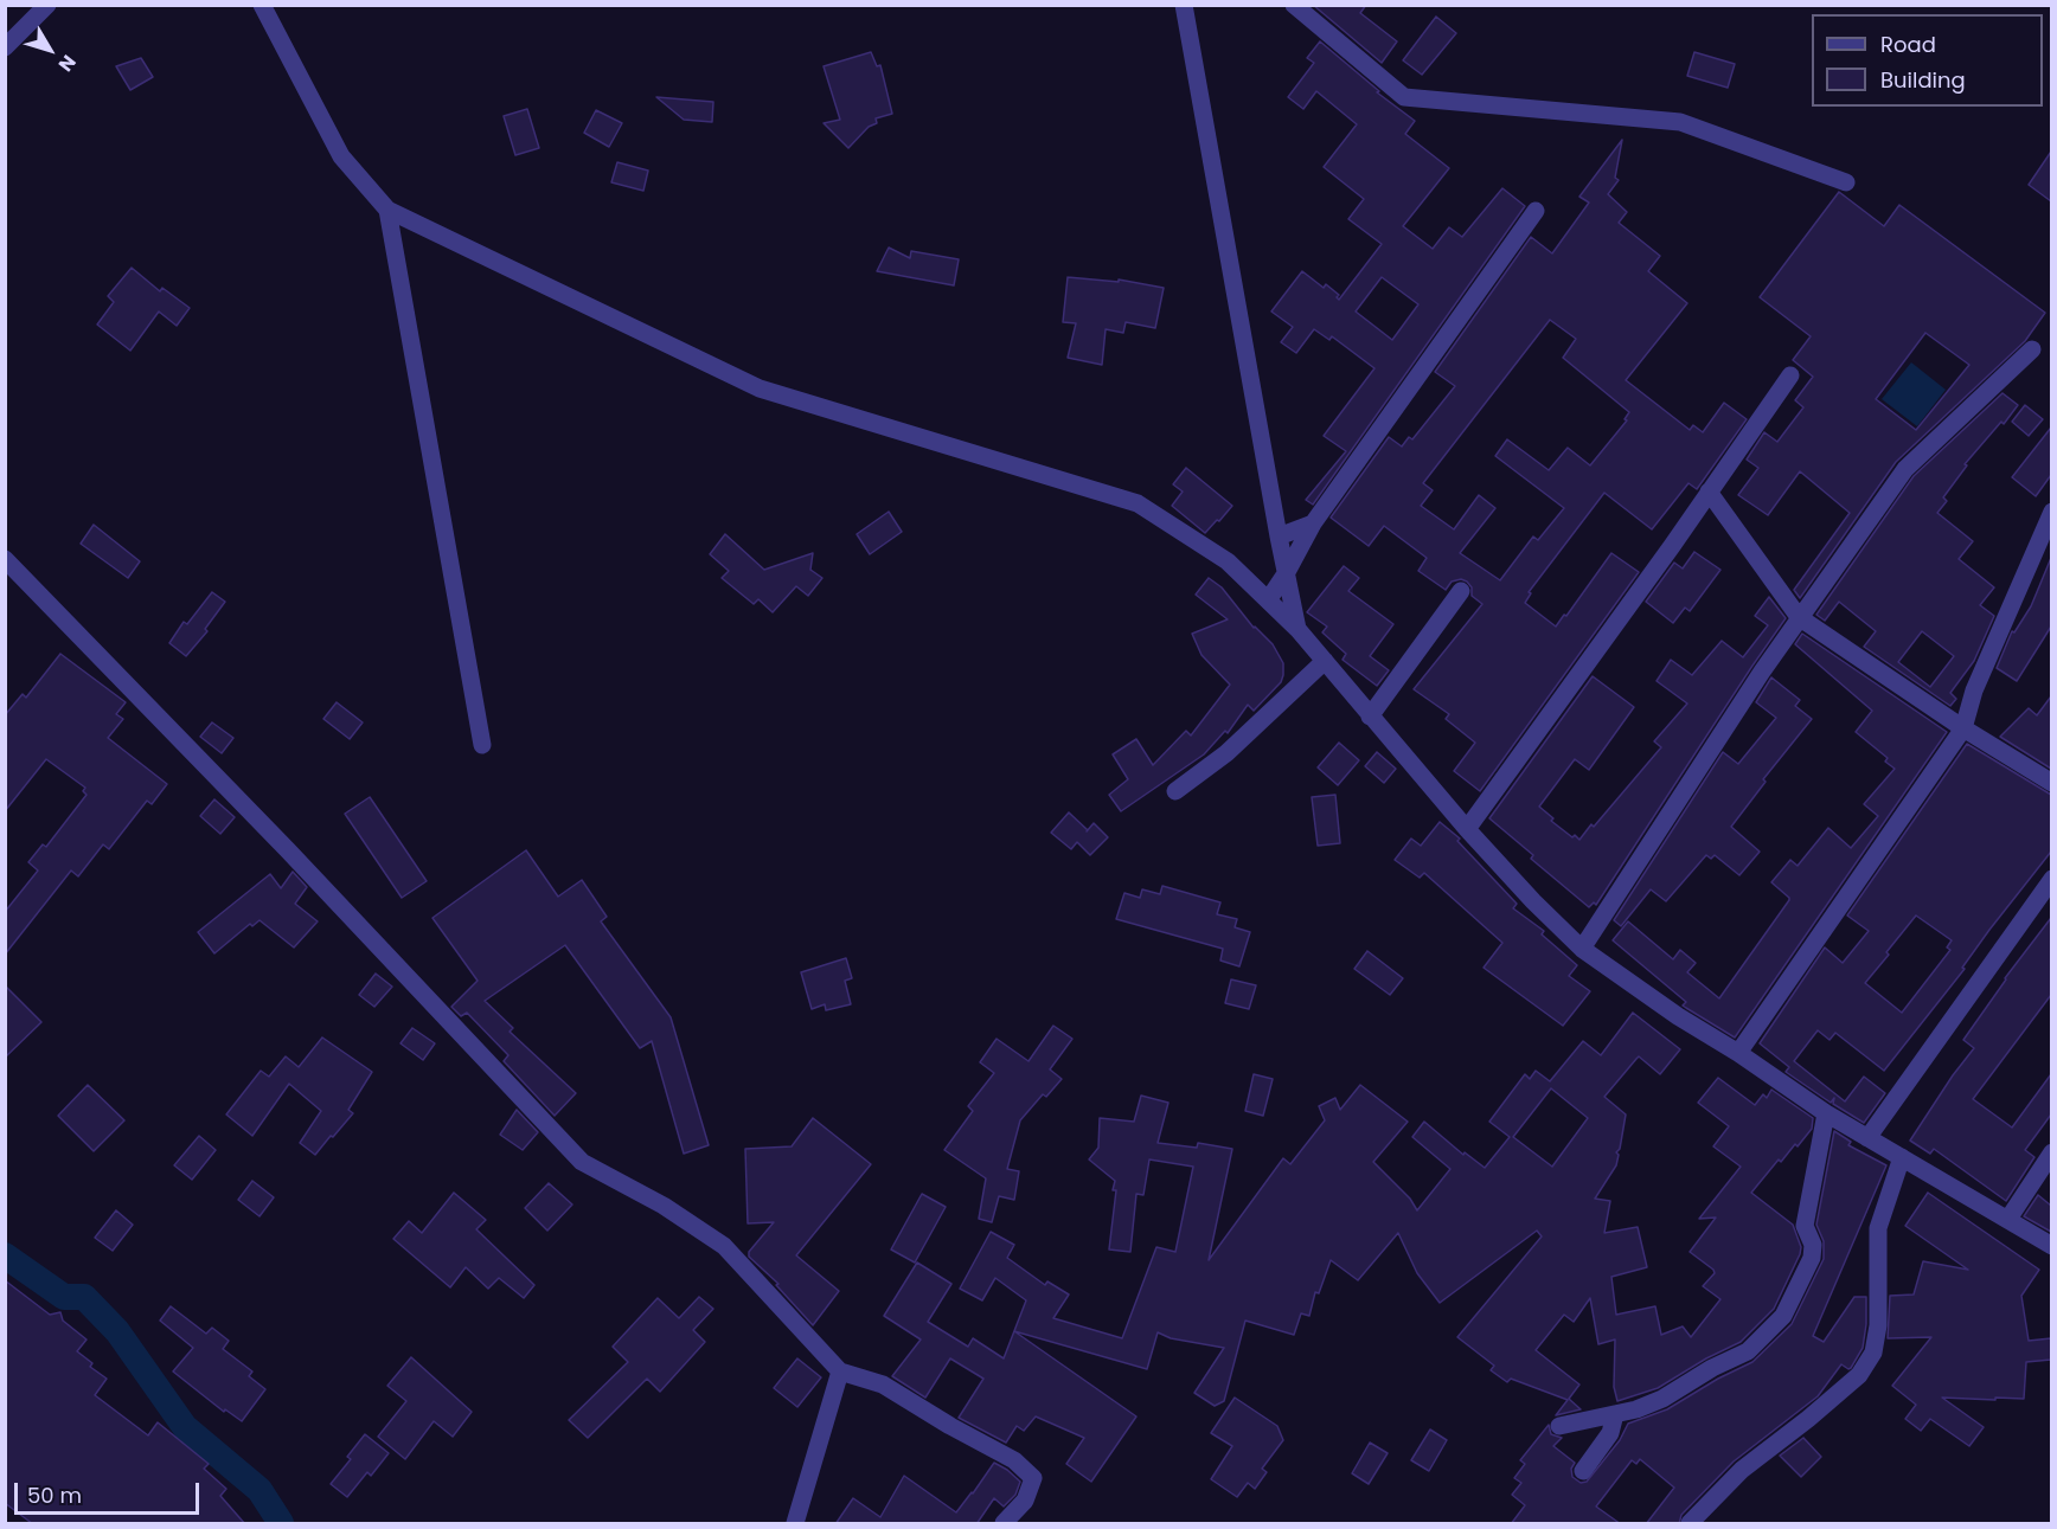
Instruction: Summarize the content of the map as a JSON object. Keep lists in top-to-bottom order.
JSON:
{
  "legend": ["Road", "Building"],
  "scale_bar": "50 m",
  "north": "bottom right"
}
